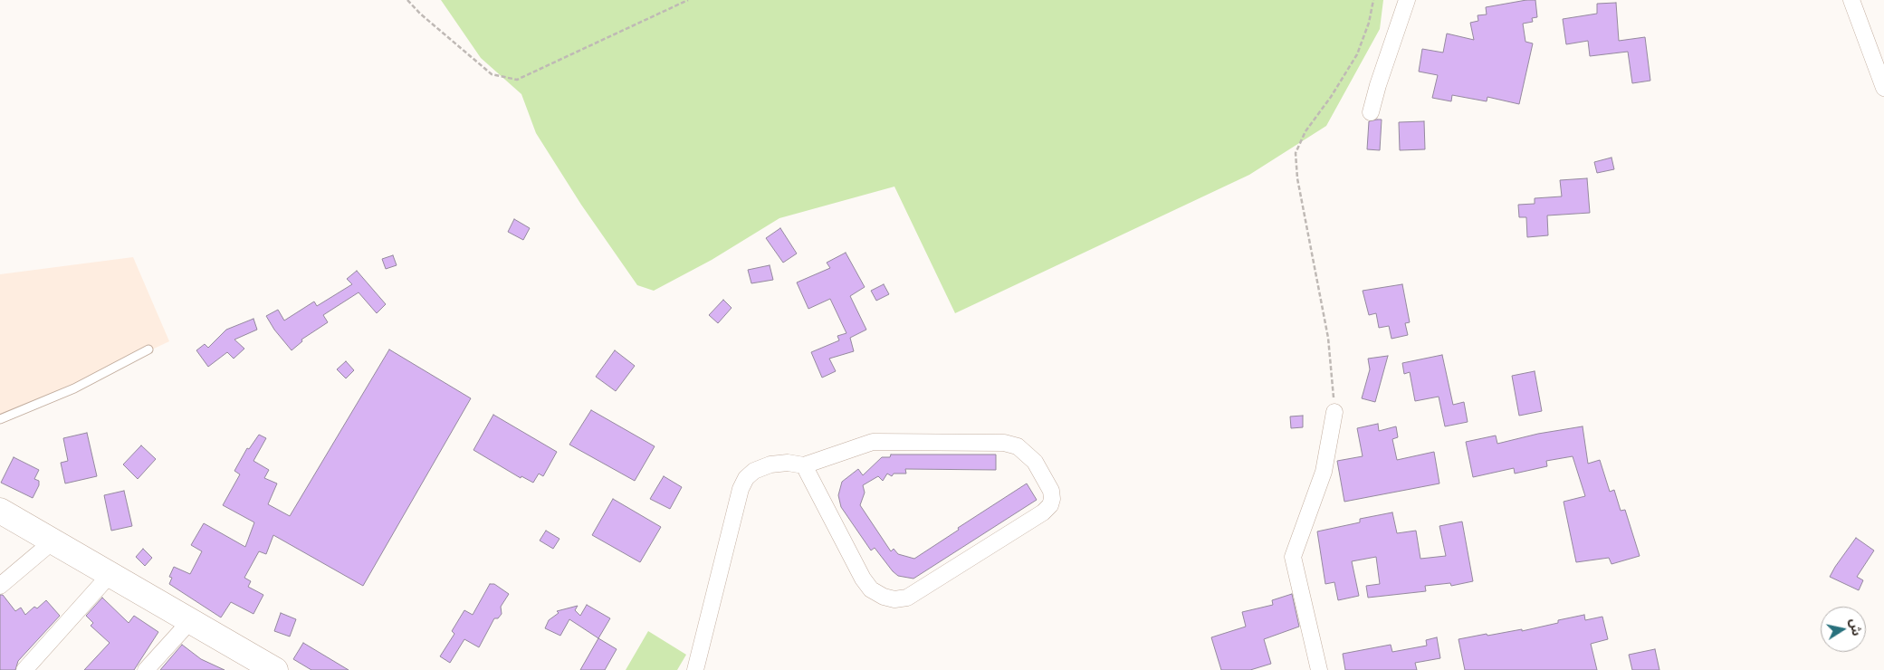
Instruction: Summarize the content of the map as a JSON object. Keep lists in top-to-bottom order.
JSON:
{
  "north": "right"
}
